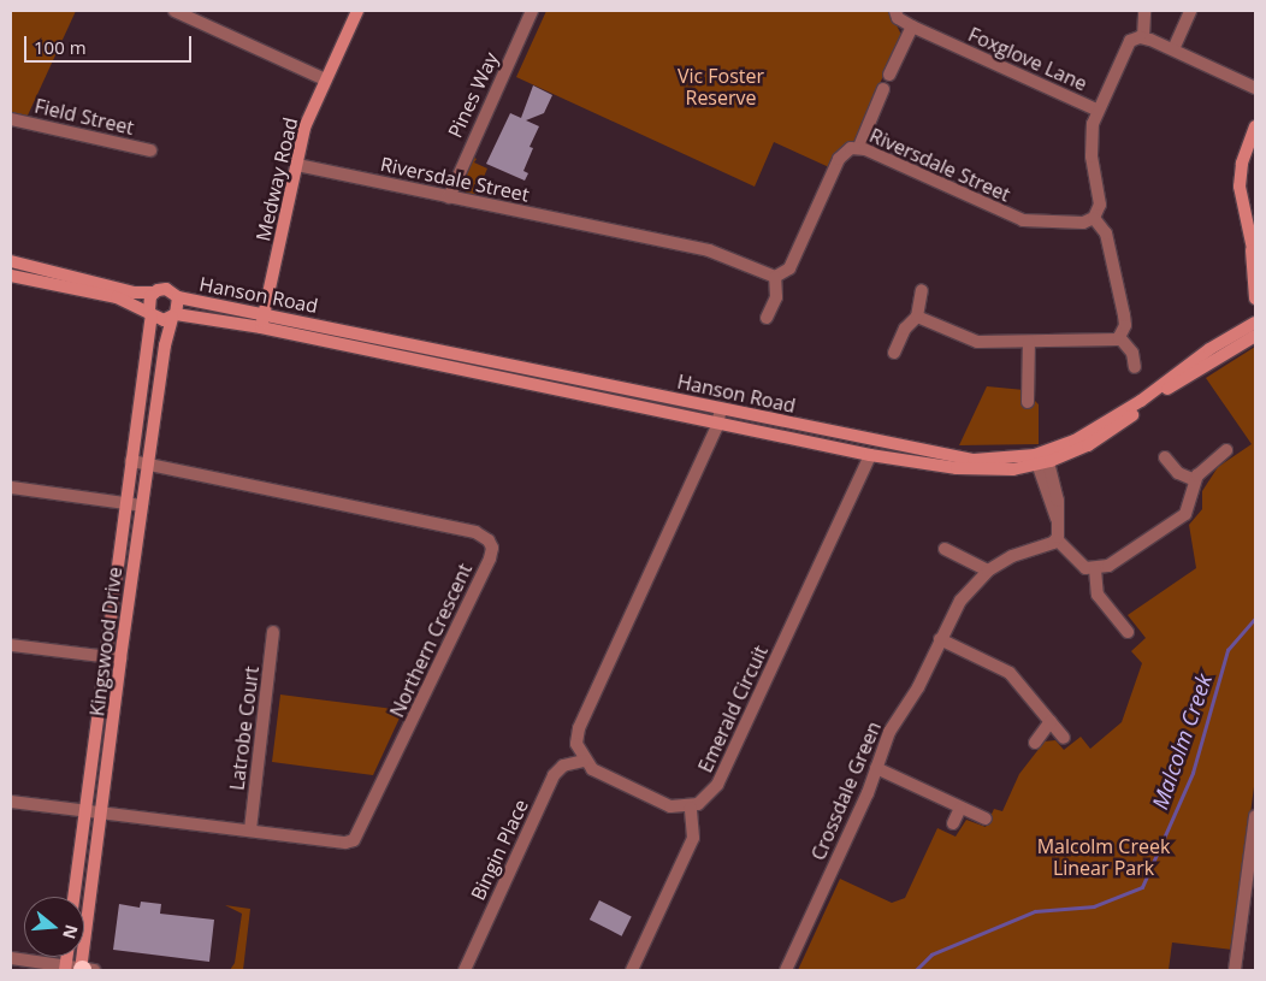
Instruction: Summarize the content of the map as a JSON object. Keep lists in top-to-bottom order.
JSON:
{
  "streets": {
    "street": [
      "Foxglove Lane",
      "Pines Way",
      "Field Street",
      "Riversdale Street",
      "Medway Road",
      "Hanson Road",
      "Northern Crescent",
      "Kingswood Drive",
      "Emerald Circuit",
      "Latrobe Court",
      "Crossdale Green",
      "Bingin Place"
    ]
  },
  "crossings": [
    ["Pines Way", "Riversdale Street"],
    ["Riversdale Street", "Medway Road"],
    ["Medway Road", "Hanson Road"],
    ["Hanson Road", "Kingswood Drive"],
    ["Hanson Road", "Emerald Circuit"],
    ["Northern Crescent", "Kingswood Drive"],
    ["Northern Crescent", "Latrobe Court"]
  ],
  "water": ["Malcolm Creek"],
  "parks": ["Vic Foster Reserve", "Malcolm Creek Linear Park"],
  "scale_bar": "100 m",
  "north": "right"
}
